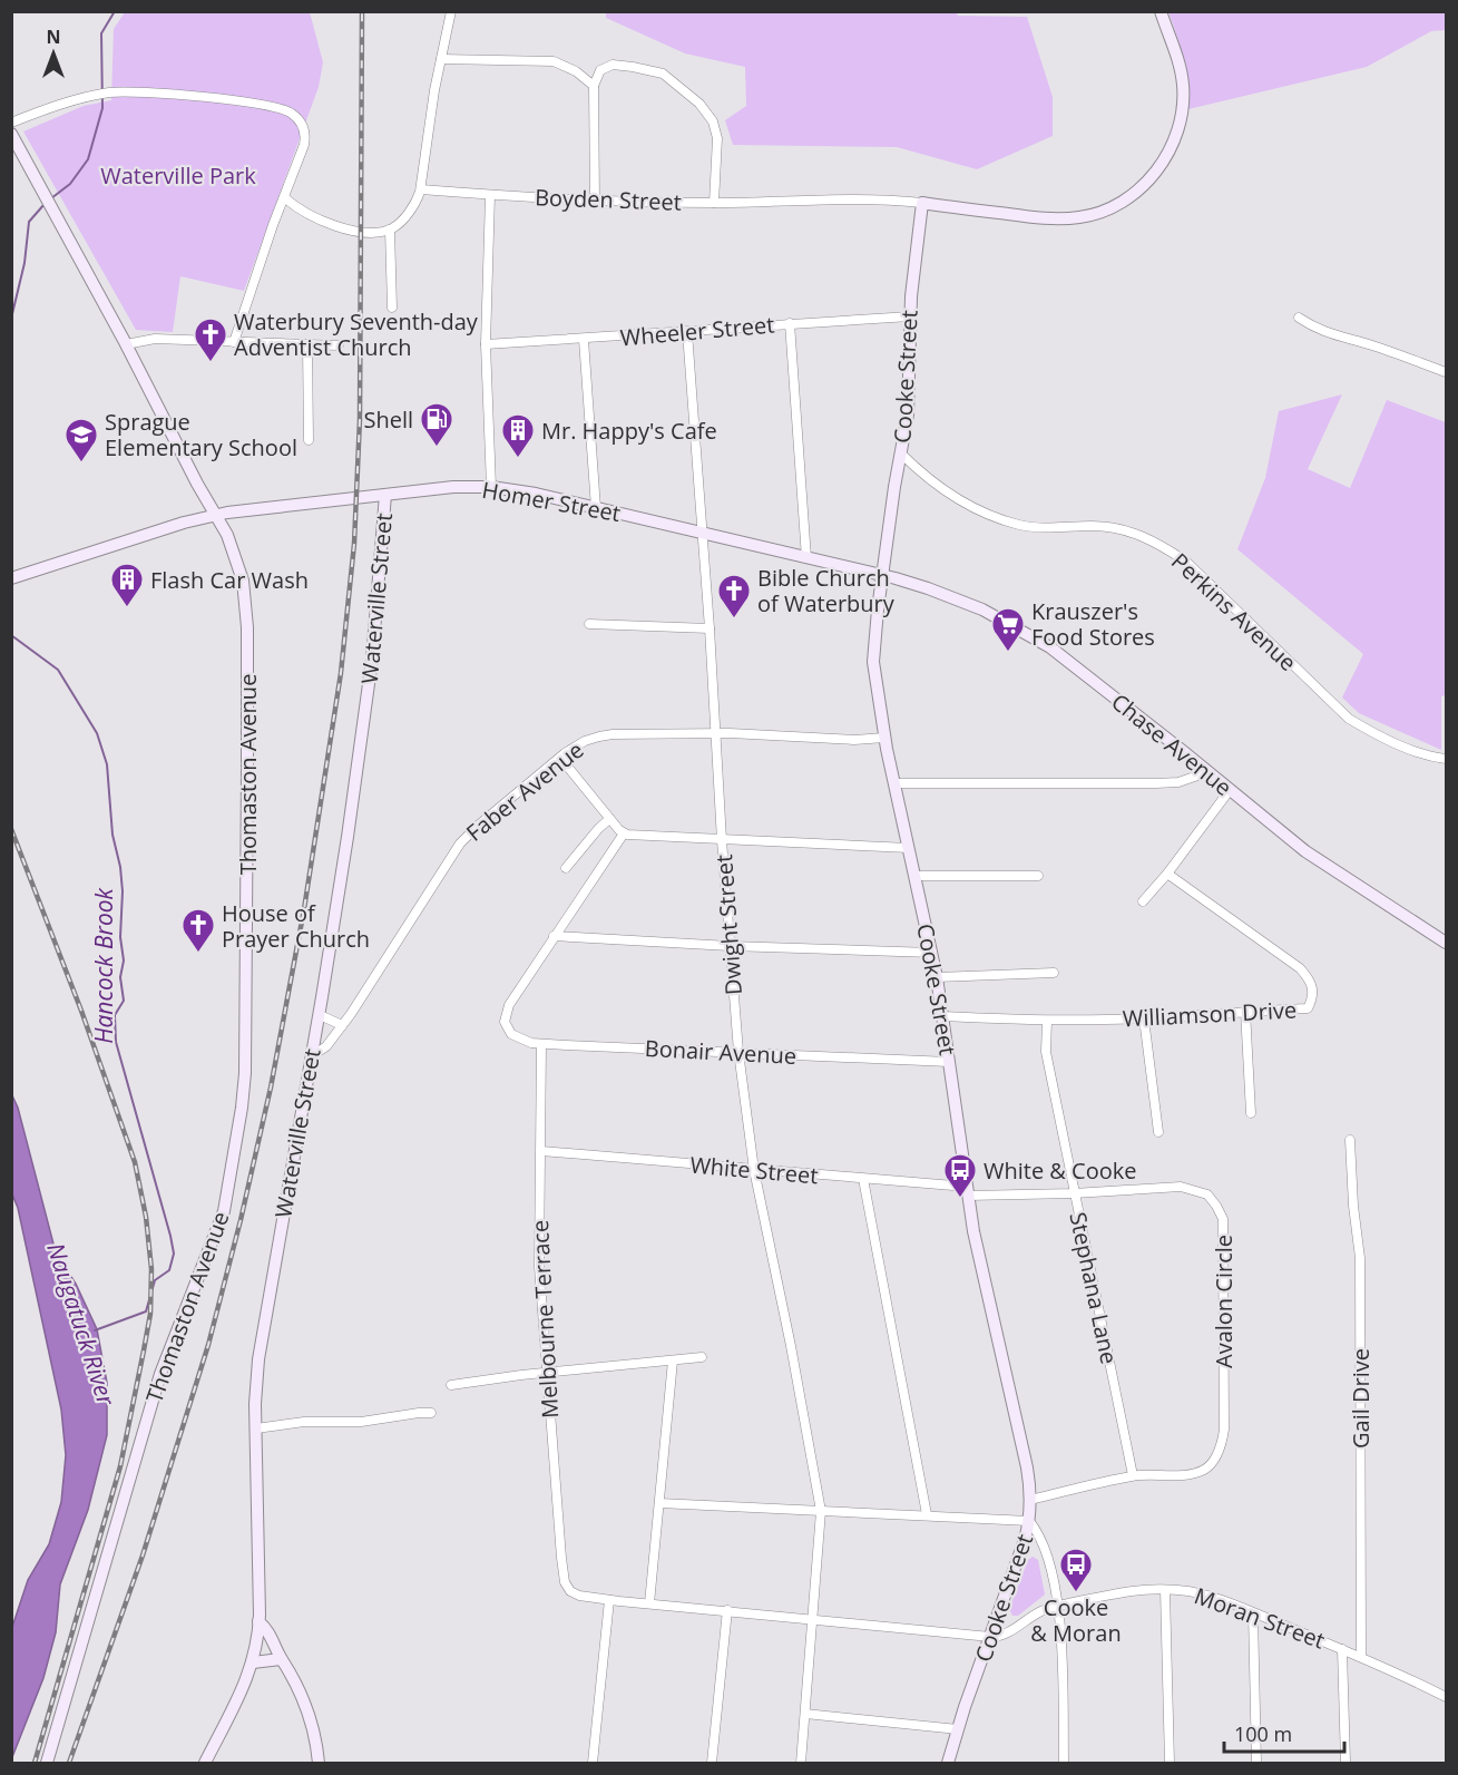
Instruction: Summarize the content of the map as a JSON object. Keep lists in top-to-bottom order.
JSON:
{
  "streets": {
    "main road": [
      "Boyden Street",
      "Cooke Street",
      "Homer Street",
      "Waterville Street",
      "Chase Avenue",
      "Thomaston Avenue"
    ],
    "street": [
      "Wheeler Street",
      "Perkins Avenue",
      "Faber Avenue",
      "Dwight Street",
      "Williamson Drive",
      "Bonair Avenue",
      "White Street",
      "Stephana Lane",
      "Avalon Circle",
      "Melbourne Terrace",
      "Gail Drive",
      "Moran Street"
    ]
  },
  "crossings": [
    ["Boyden Street", "Cooke Street"],
    ["Wheeler Street", "Cooke Street"],
    ["Wheeler Street", "Dwight Street"],
    ["Cooke Street", "Homer Street"],
    ["Cooke Street", "Perkins Avenue"],
    ["Cooke Street", "Chase Avenue"],
    ["Cooke Street", "Faber Avenue"],
    ["Cooke Street", "Williamson Drive"],
    ["Cooke Street", "Bonair Avenue"],
    ["Cooke Street", "White Street"],
    ["Cooke Street", "Avalon Circle"],
    ["Cooke Street", "Moran Street"],
    ["Homer Street", "Waterville Street"],
    ["Homer Street", "Chase Avenue"],
    ["Homer Street", "Thomaston Avenue"],
    ["Homer Street", "Dwight Street"],
    ["Waterville Street", "Faber Avenue"],
    ["Faber Avenue", "Dwight Street"],
    ["Dwight Street", "Bonair Avenue"],
    ["Dwight Street", "White Street"],
    ["Williamson Drive", "Stephana Lane"],
    ["Bonair Avenue", "Melbourne Terrace"],
    ["White Street", "Avalon Circle"],
    ["White Street", "Melbourne Terrace"],
    ["Stephana Lane", "Avalon Circle"],
    ["Gail Drive", "Moran Street"]
  ],
  "water": ["Hancock Brook", "Naugatuck River"],
  "parks": ["Waterville Park"],
  "places": {
    "church": ["Waterbury Seventh-day Adventist Church", "Bible Church of Waterbury", "House of Prayer Church"],
    "fuel station": ["Shell"],
    "building": ["Mr. Happy's Cafe", "Flash Car Wash"],
    "school or university": ["Sprague Elementary School"],
    "supermarket": ["Krauszer's Food Stores"],
    "bus stop": ["White & Cooke", "Cooke & Moran"]
  },
  "scale_bar": "100 m",
  "north": "top"
}
